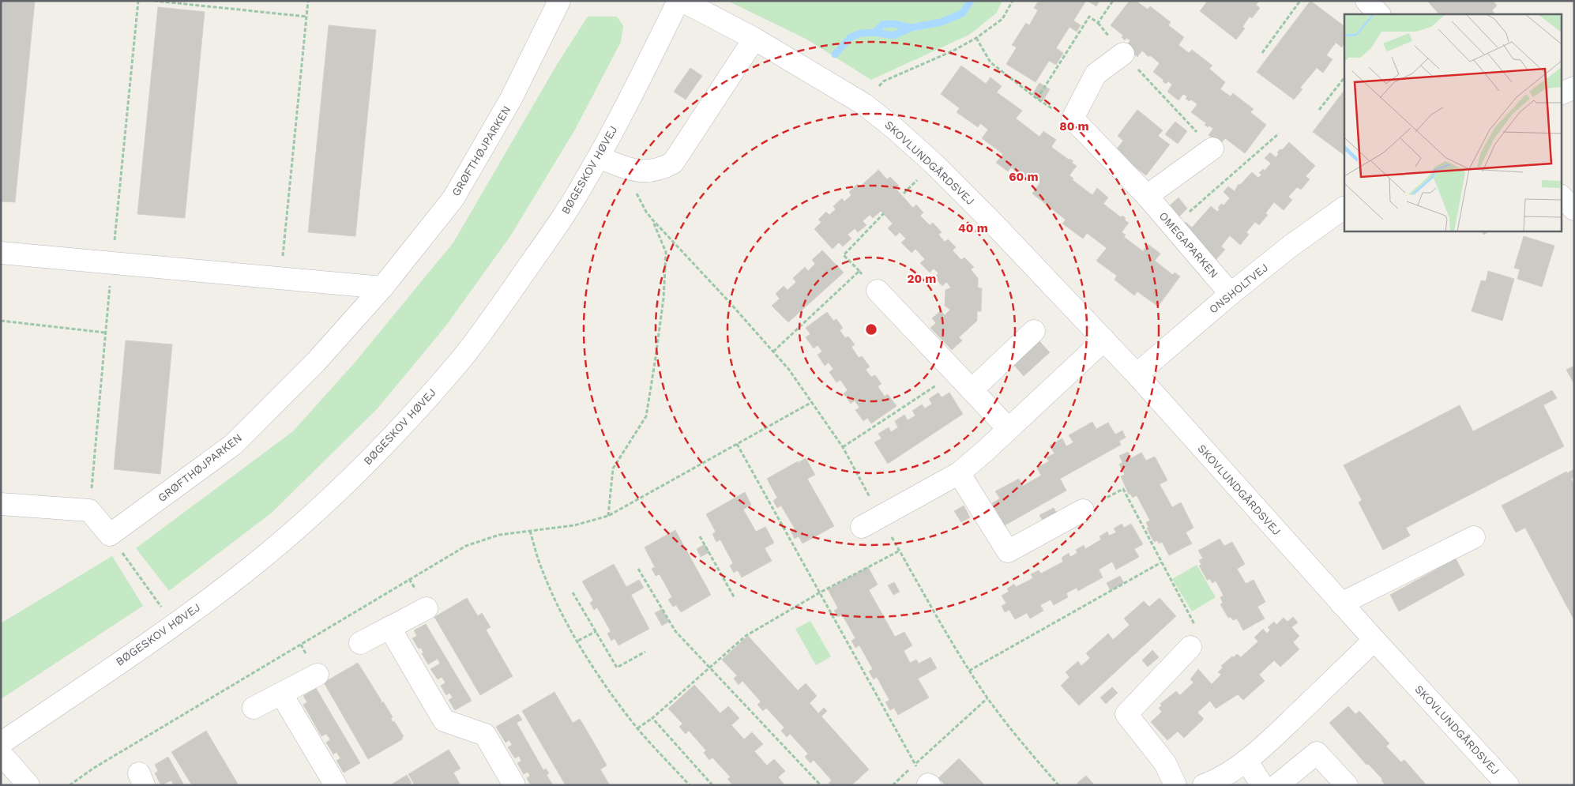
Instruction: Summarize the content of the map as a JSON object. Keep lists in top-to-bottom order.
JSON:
{
  "streets": {
    "street": [
      "GRØFTHØJPARKEN",
      "SKOVLUNDGÅRDSVEJ",
      "BØGESKOV HØVEJ",
      "OMEGAPARKEN",
      "ONSHOLTVEJ"
    ]
  },
  "crossings": [
    ["SKOVLUNDGÅRDSVEJ", "ONSHOLTVEJ"],
    ["OMEGAPARKEN", "ONSHOLTVEJ"]
  ],
  "rings": [
    "80 m",
    "60 m",
    "40 m",
    "20 m"
  ]
}
